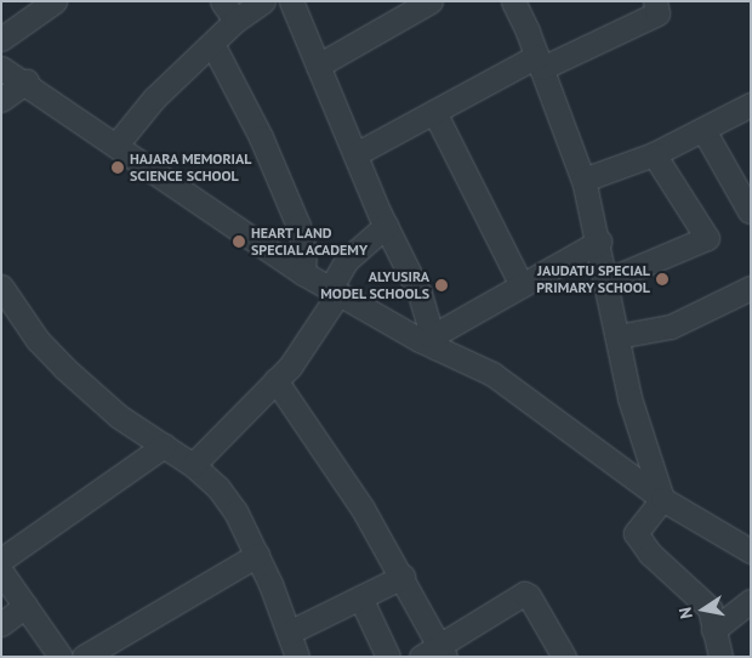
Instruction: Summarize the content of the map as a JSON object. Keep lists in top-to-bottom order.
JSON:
{
  "places": [
    "HAJARA MEMORIAL SCIENCE SCHOOL",
    "HEART LAND SPECIAL ACADEMY",
    "JAUDATU SPECIAL PRIMARY SCHOOL",
    "ALYUSIRA MODEL SCHOOLS"
  ],
  "north": "left"
}
